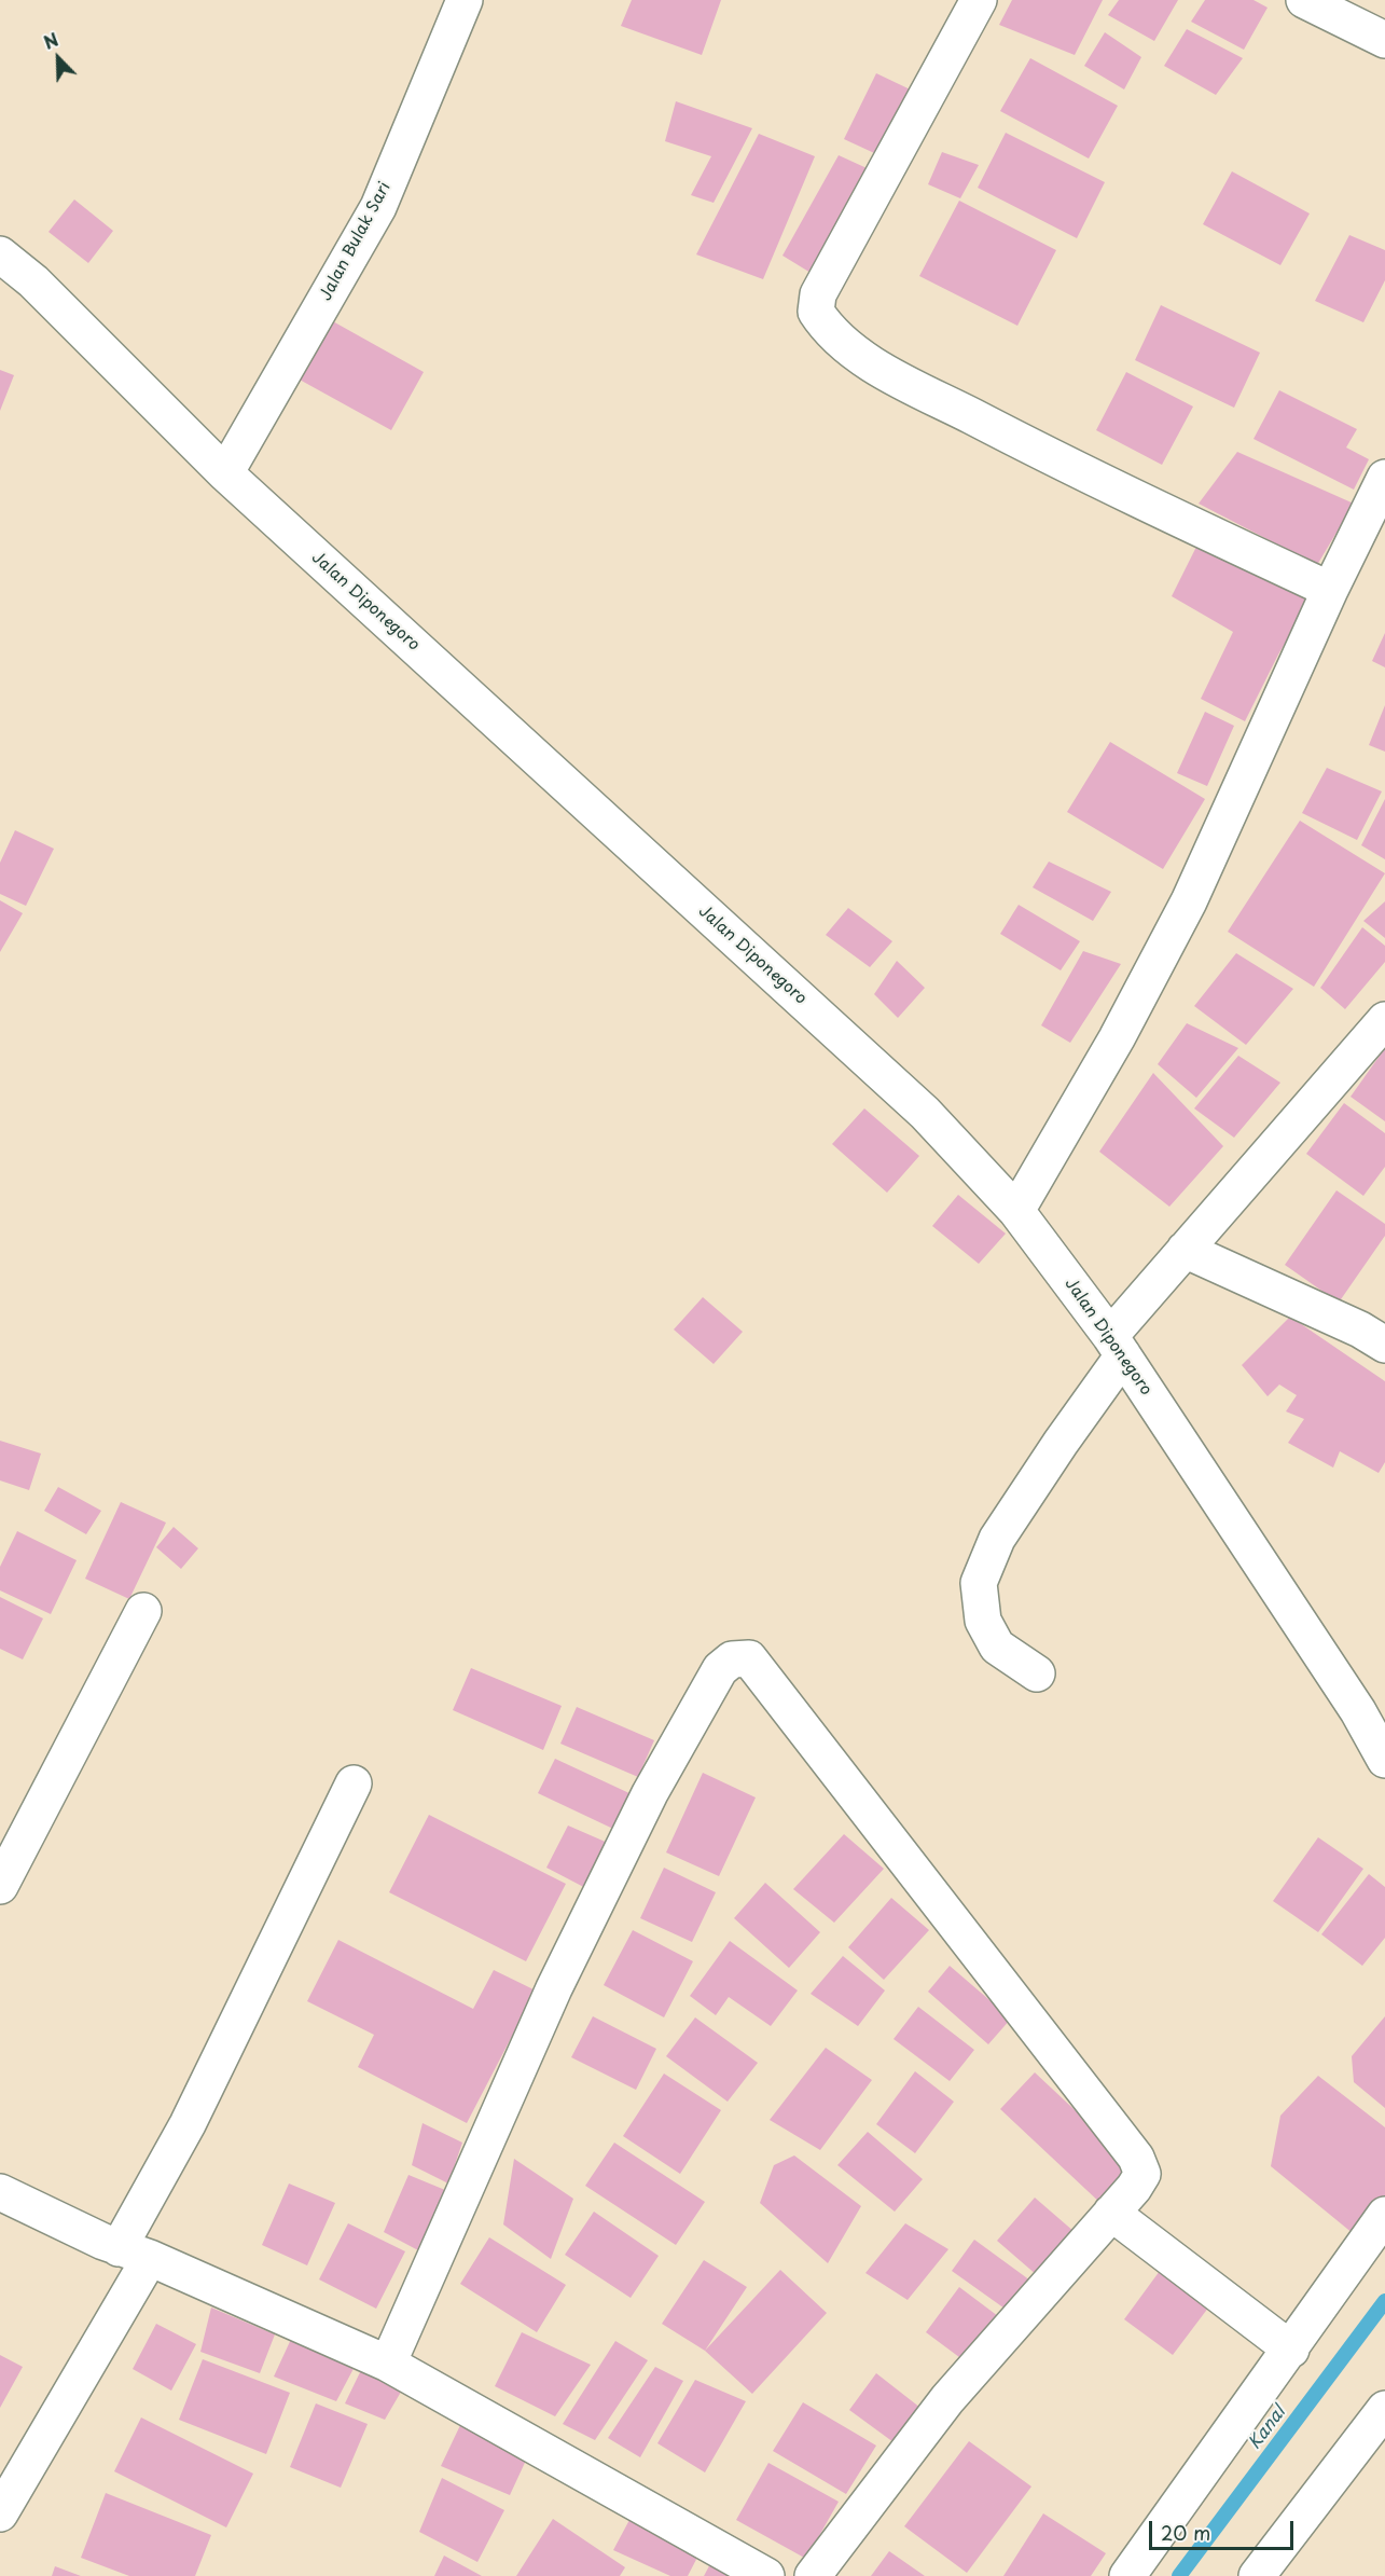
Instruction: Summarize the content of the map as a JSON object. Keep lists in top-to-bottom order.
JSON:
{
  "streets": {
    "street": ["Jalan Bulak Sari", "Jalan Diponegoro"]
  },
  "crossings": [
    ["Jalan Bulak Sari", "Jalan Diponegoro"]
  ],
  "water": ["Kanal"],
  "scale_bar": "20 m",
  "north": "top left"
}
